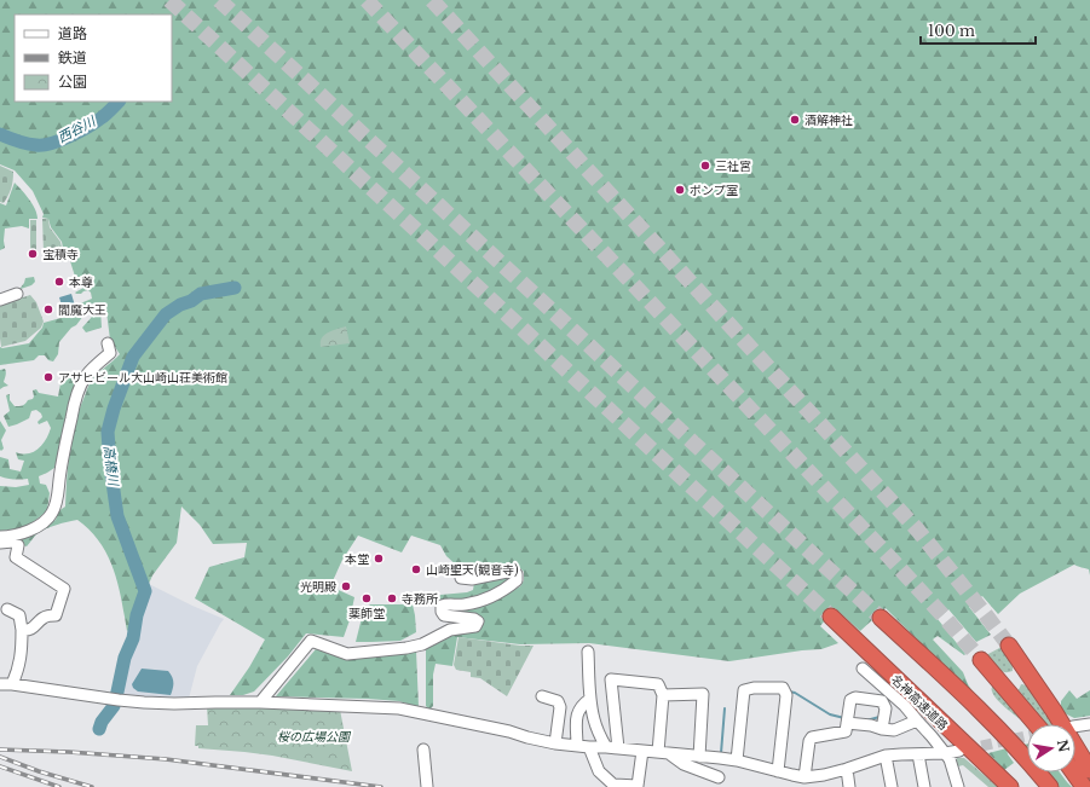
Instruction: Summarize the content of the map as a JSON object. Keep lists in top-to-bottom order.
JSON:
{
  "streets": {
    "highway": ["名神高速道路"]
  },
  "water": ["西谷川", "高橋川"],
  "parks": ["桜の広場公園"],
  "places": [
    "酒解神社",
    "三社宮",
    "ポンプ室",
    "宝積寺",
    "本尊",
    "閻魔大王",
    "アサヒビール大山崎山荘美術館",
    "本堂",
    "山崎聖天(観音寺)",
    "光明殿",
    "薬師堂",
    "寺務所"
  ],
  "legend": ["道路", "鉄道", "公園"],
  "scale_bar": "100 m",
  "north": "right"
}
